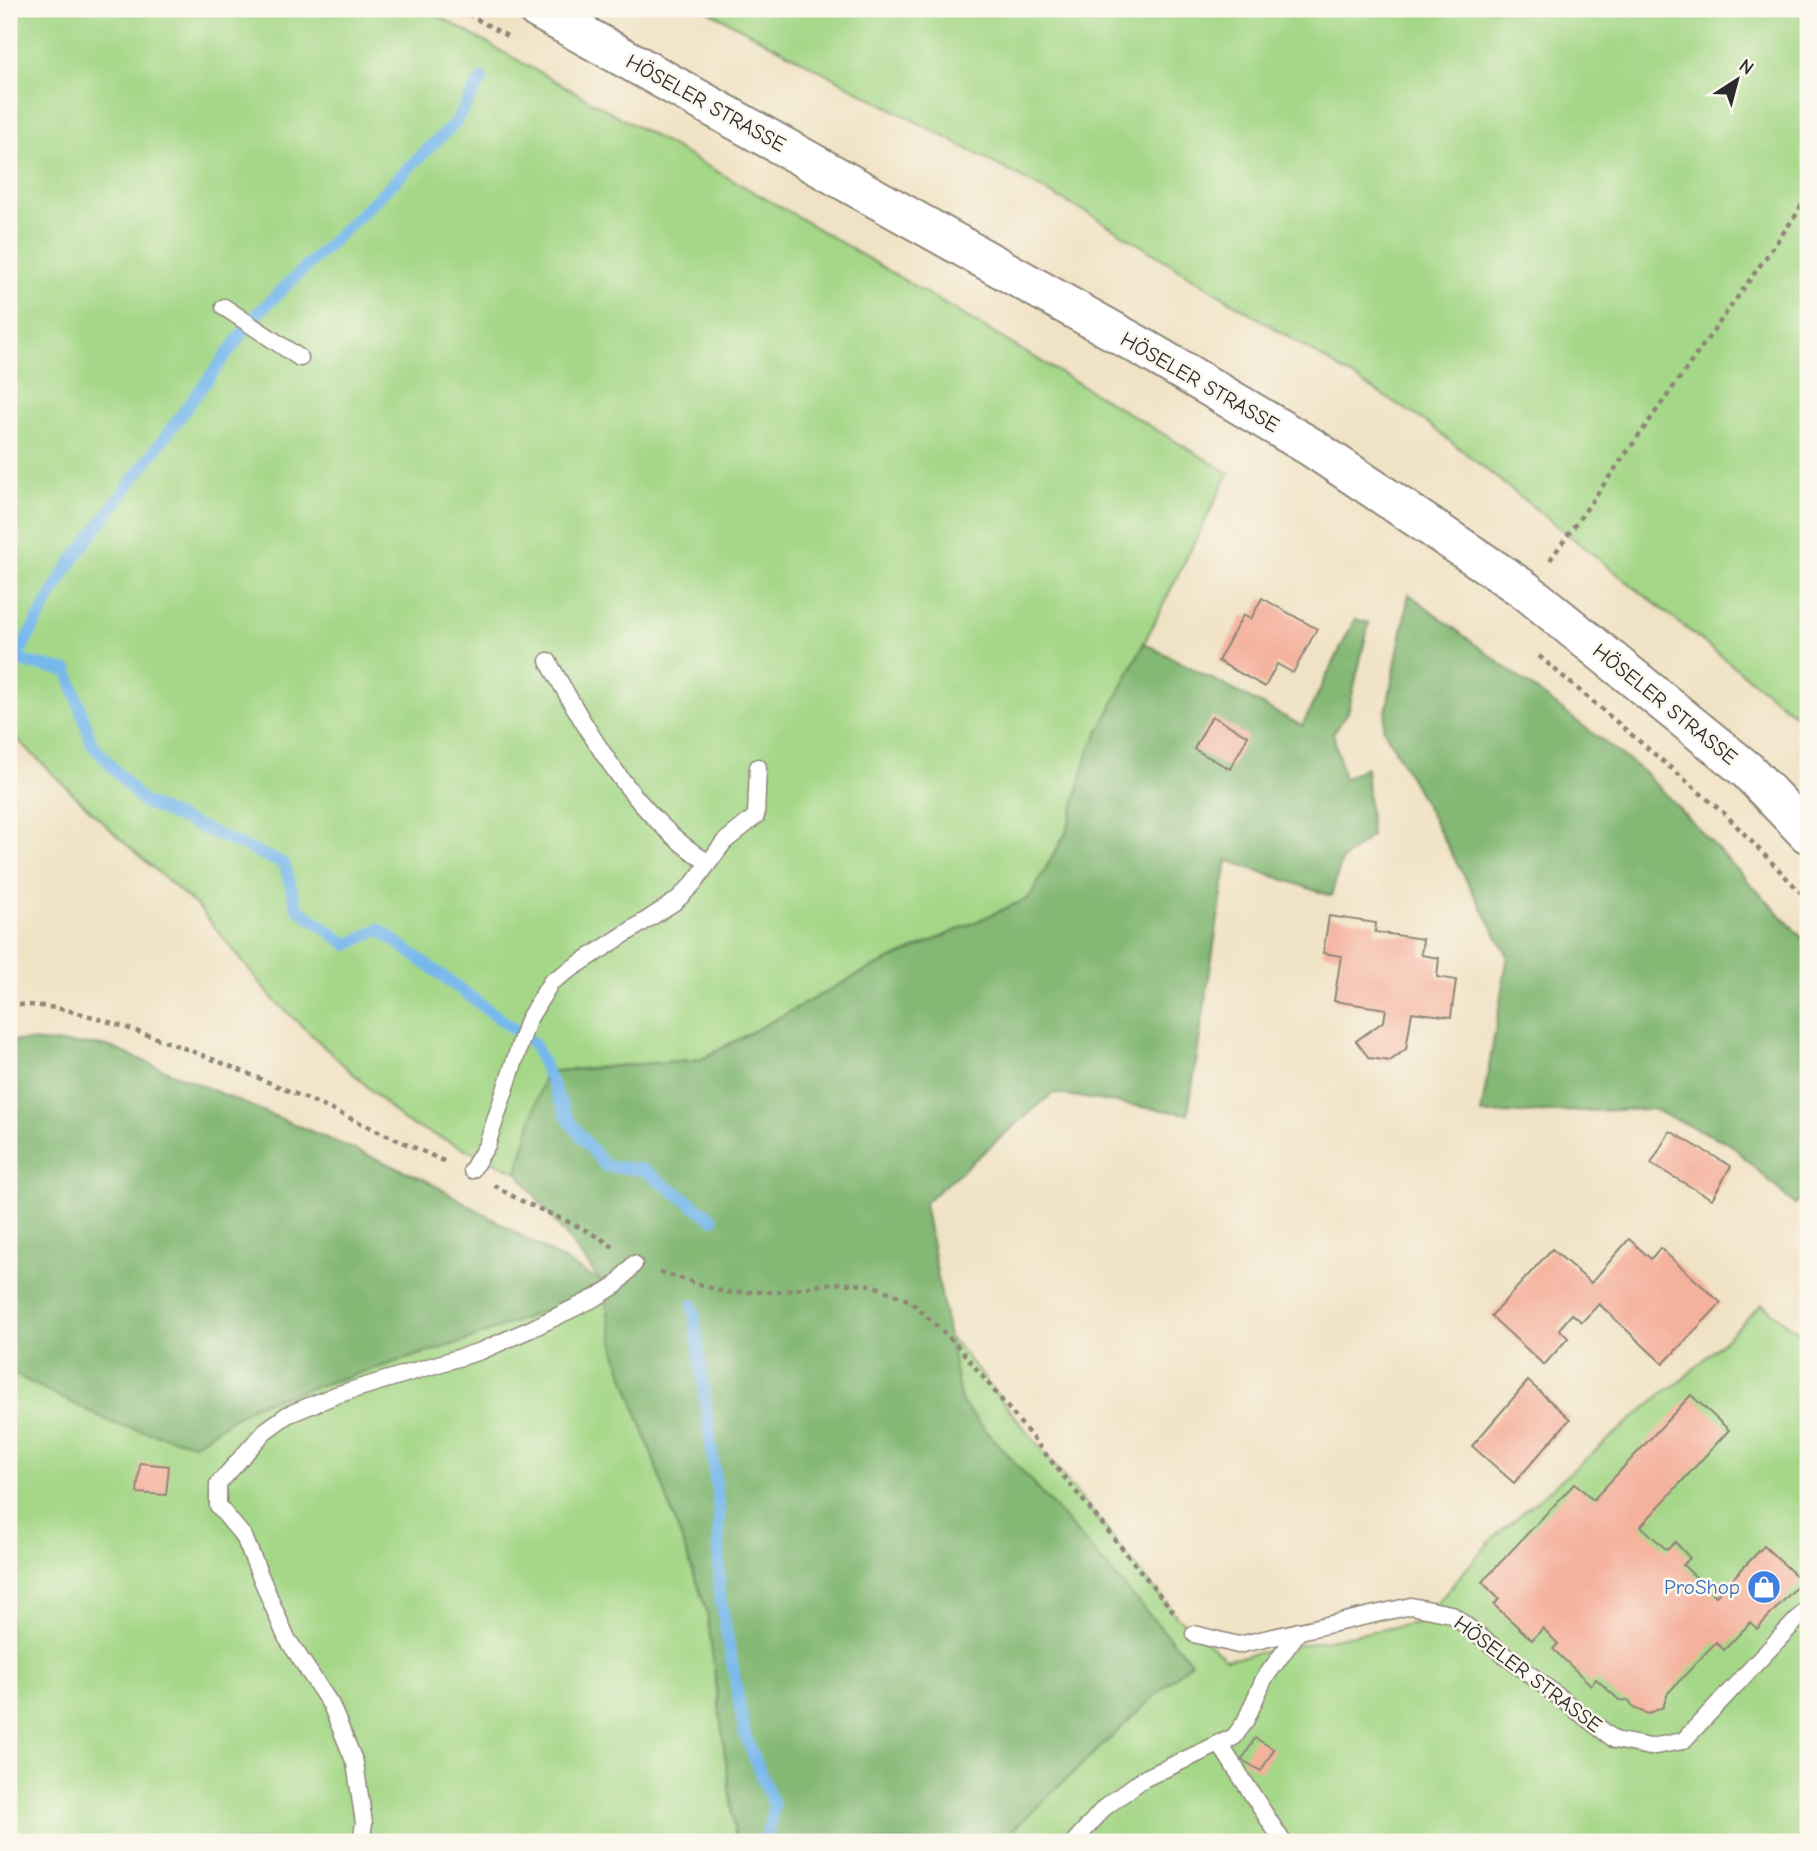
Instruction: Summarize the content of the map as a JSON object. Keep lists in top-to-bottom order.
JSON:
{
  "streets": {
    "main road": ["HÖSELER STRASSE"]
  },
  "places": {
    "shop": ["ProShop"]
  },
  "north": "top right"
}
